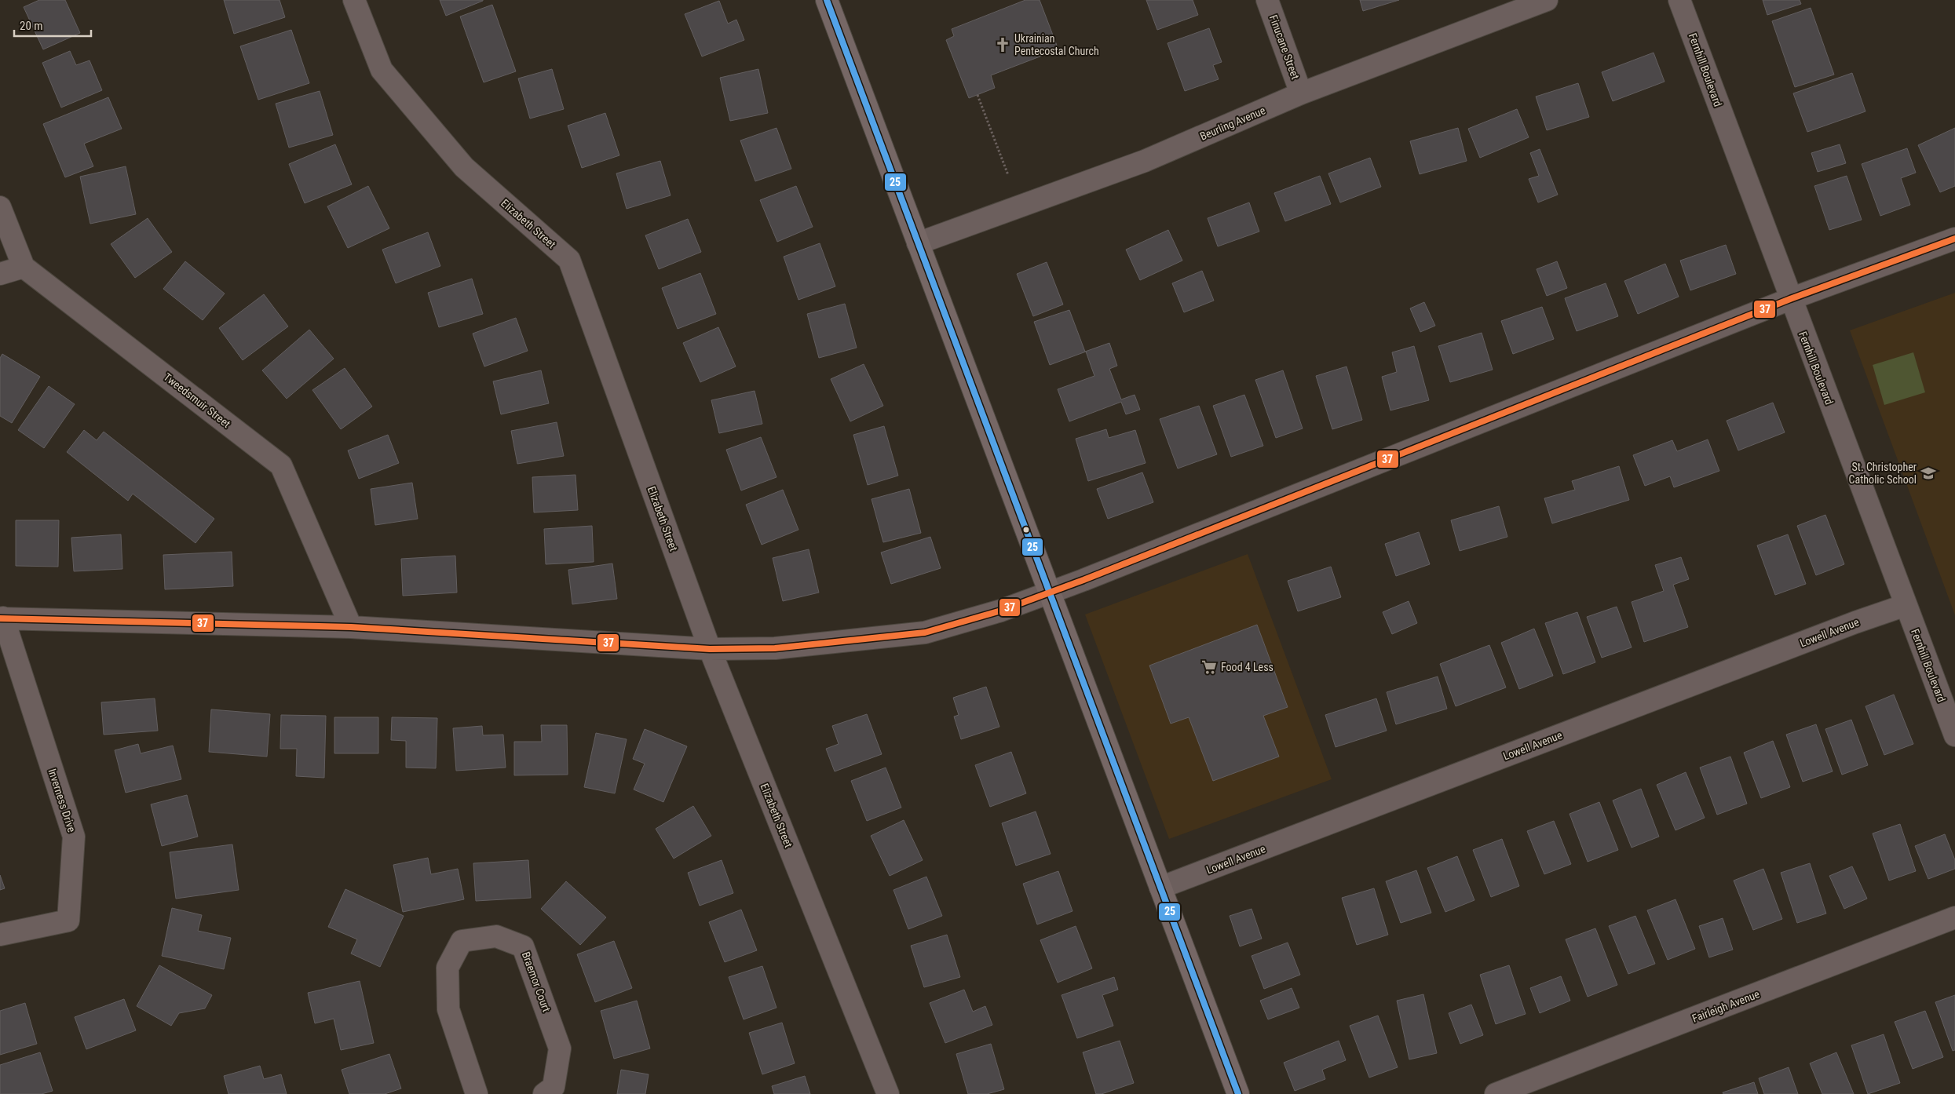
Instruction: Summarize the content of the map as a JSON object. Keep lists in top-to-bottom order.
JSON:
{
  "streets": {
    "street": [
      "Finucane Street",
      "Fernhill Boulevard",
      "Beurling Avenue",
      "Elizabeth Street",
      "Tweedsmuir Street",
      "Lowell Avenue",
      "Inverness Drive",
      "Braemor Court",
      "Fairleigh Avenue"
    ]
  },
  "crossings": [
    ["Finucane Street", "Beurling Avenue"],
    ["Fernhill Boulevard", "Lowell Avenue"]
  ],
  "places": {
    "church": ["Ukrainian Pentecostal Church"],
    "school or university": ["St. Christopher Catholic School"],
    "supermarket": ["Food 4 Less"]
  },
  "lines": ["transit line 25", "transit line 37"],
  "scale_bar": "20 m"
}
